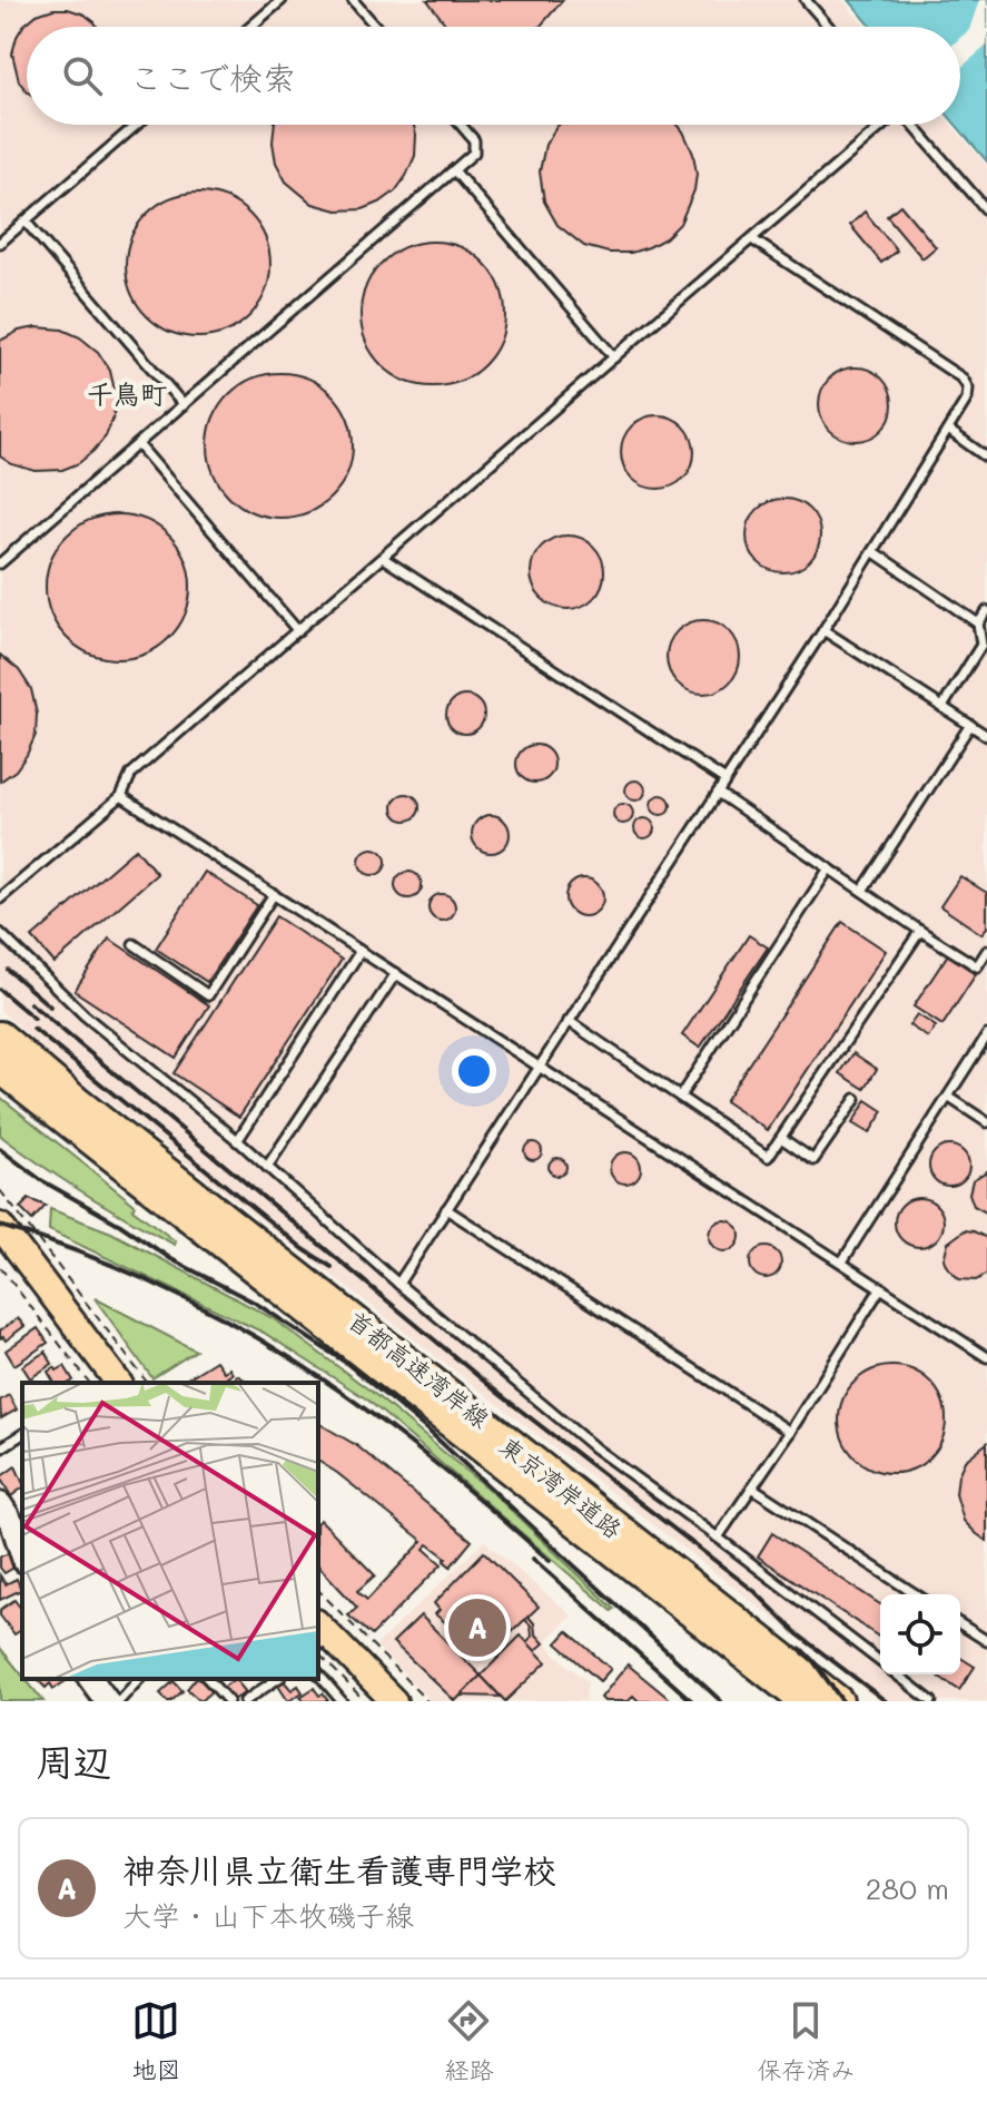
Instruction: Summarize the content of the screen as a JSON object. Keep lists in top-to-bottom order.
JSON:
{
  "streets": {
    "highway": ["首都高速湾岸線", "東京湾岸道路"]
  },
  "crossings": [
    ["首都高速湾岸線", "東京湾岸道路"]
  ],
  "districts": ["千鳥町"],
  "page": {
    "search": "ここで検索",
    "pins": "A",
    "heading": "周辺",
    "list": [
      {
        "mark": "A",
        "name": "神奈川県立衛生看護専門学校",
        "note": "大学 · 山下本牧磯子線",
        "value": "280 m"
      }
    ],
    "nav": ["地図", "経路", "保存済み"]
  }
}
